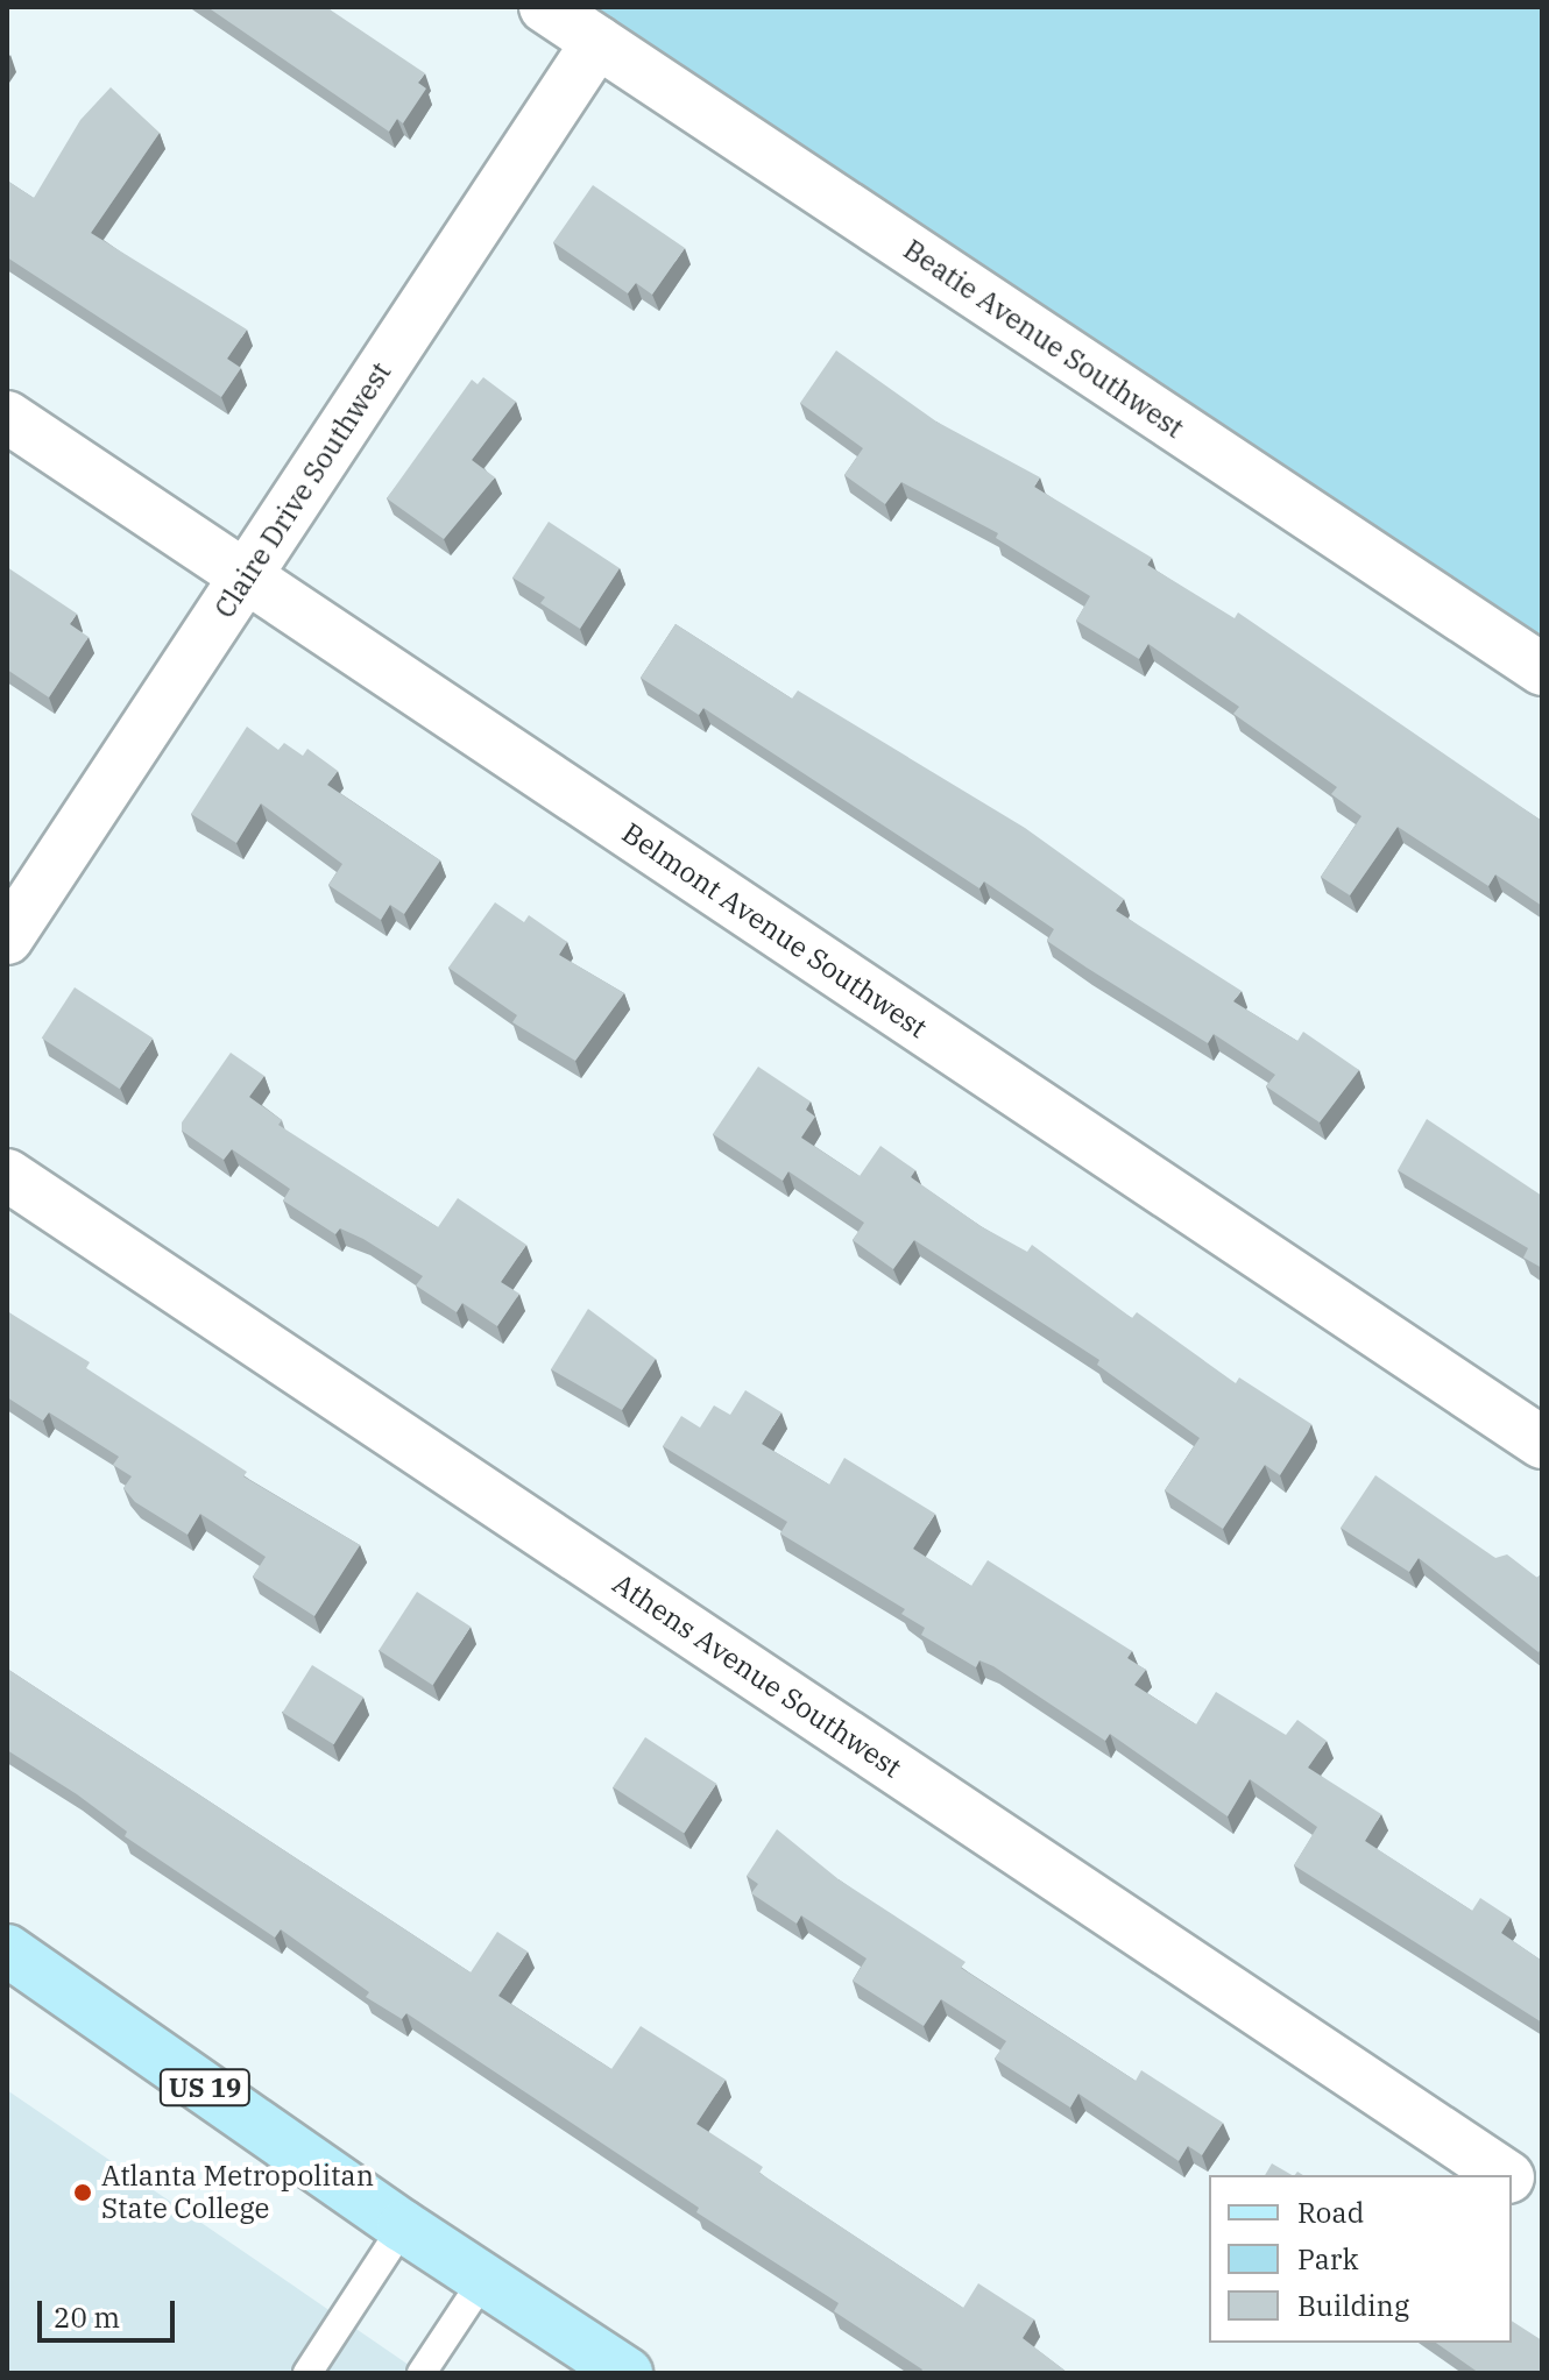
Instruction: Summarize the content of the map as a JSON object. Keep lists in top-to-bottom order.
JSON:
{
  "streets": {
    "main road": ["US 19"],
    "street": [
      "Beatie Avenue Southwest",
      "Claire Drive Southwest",
      "Belmont Avenue Southwest",
      "Athens Avenue Southwest"
    ]
  },
  "crossings": [
    ["Beatie Avenue Southwest", "Claire Drive Southwest"],
    ["Claire Drive Southwest", "Belmont Avenue Southwest"]
  ],
  "places": ["Atlanta Metropolitan State College"],
  "legend": ["Road", "Park", "Building"],
  "scale_bar": "20 m"
}
